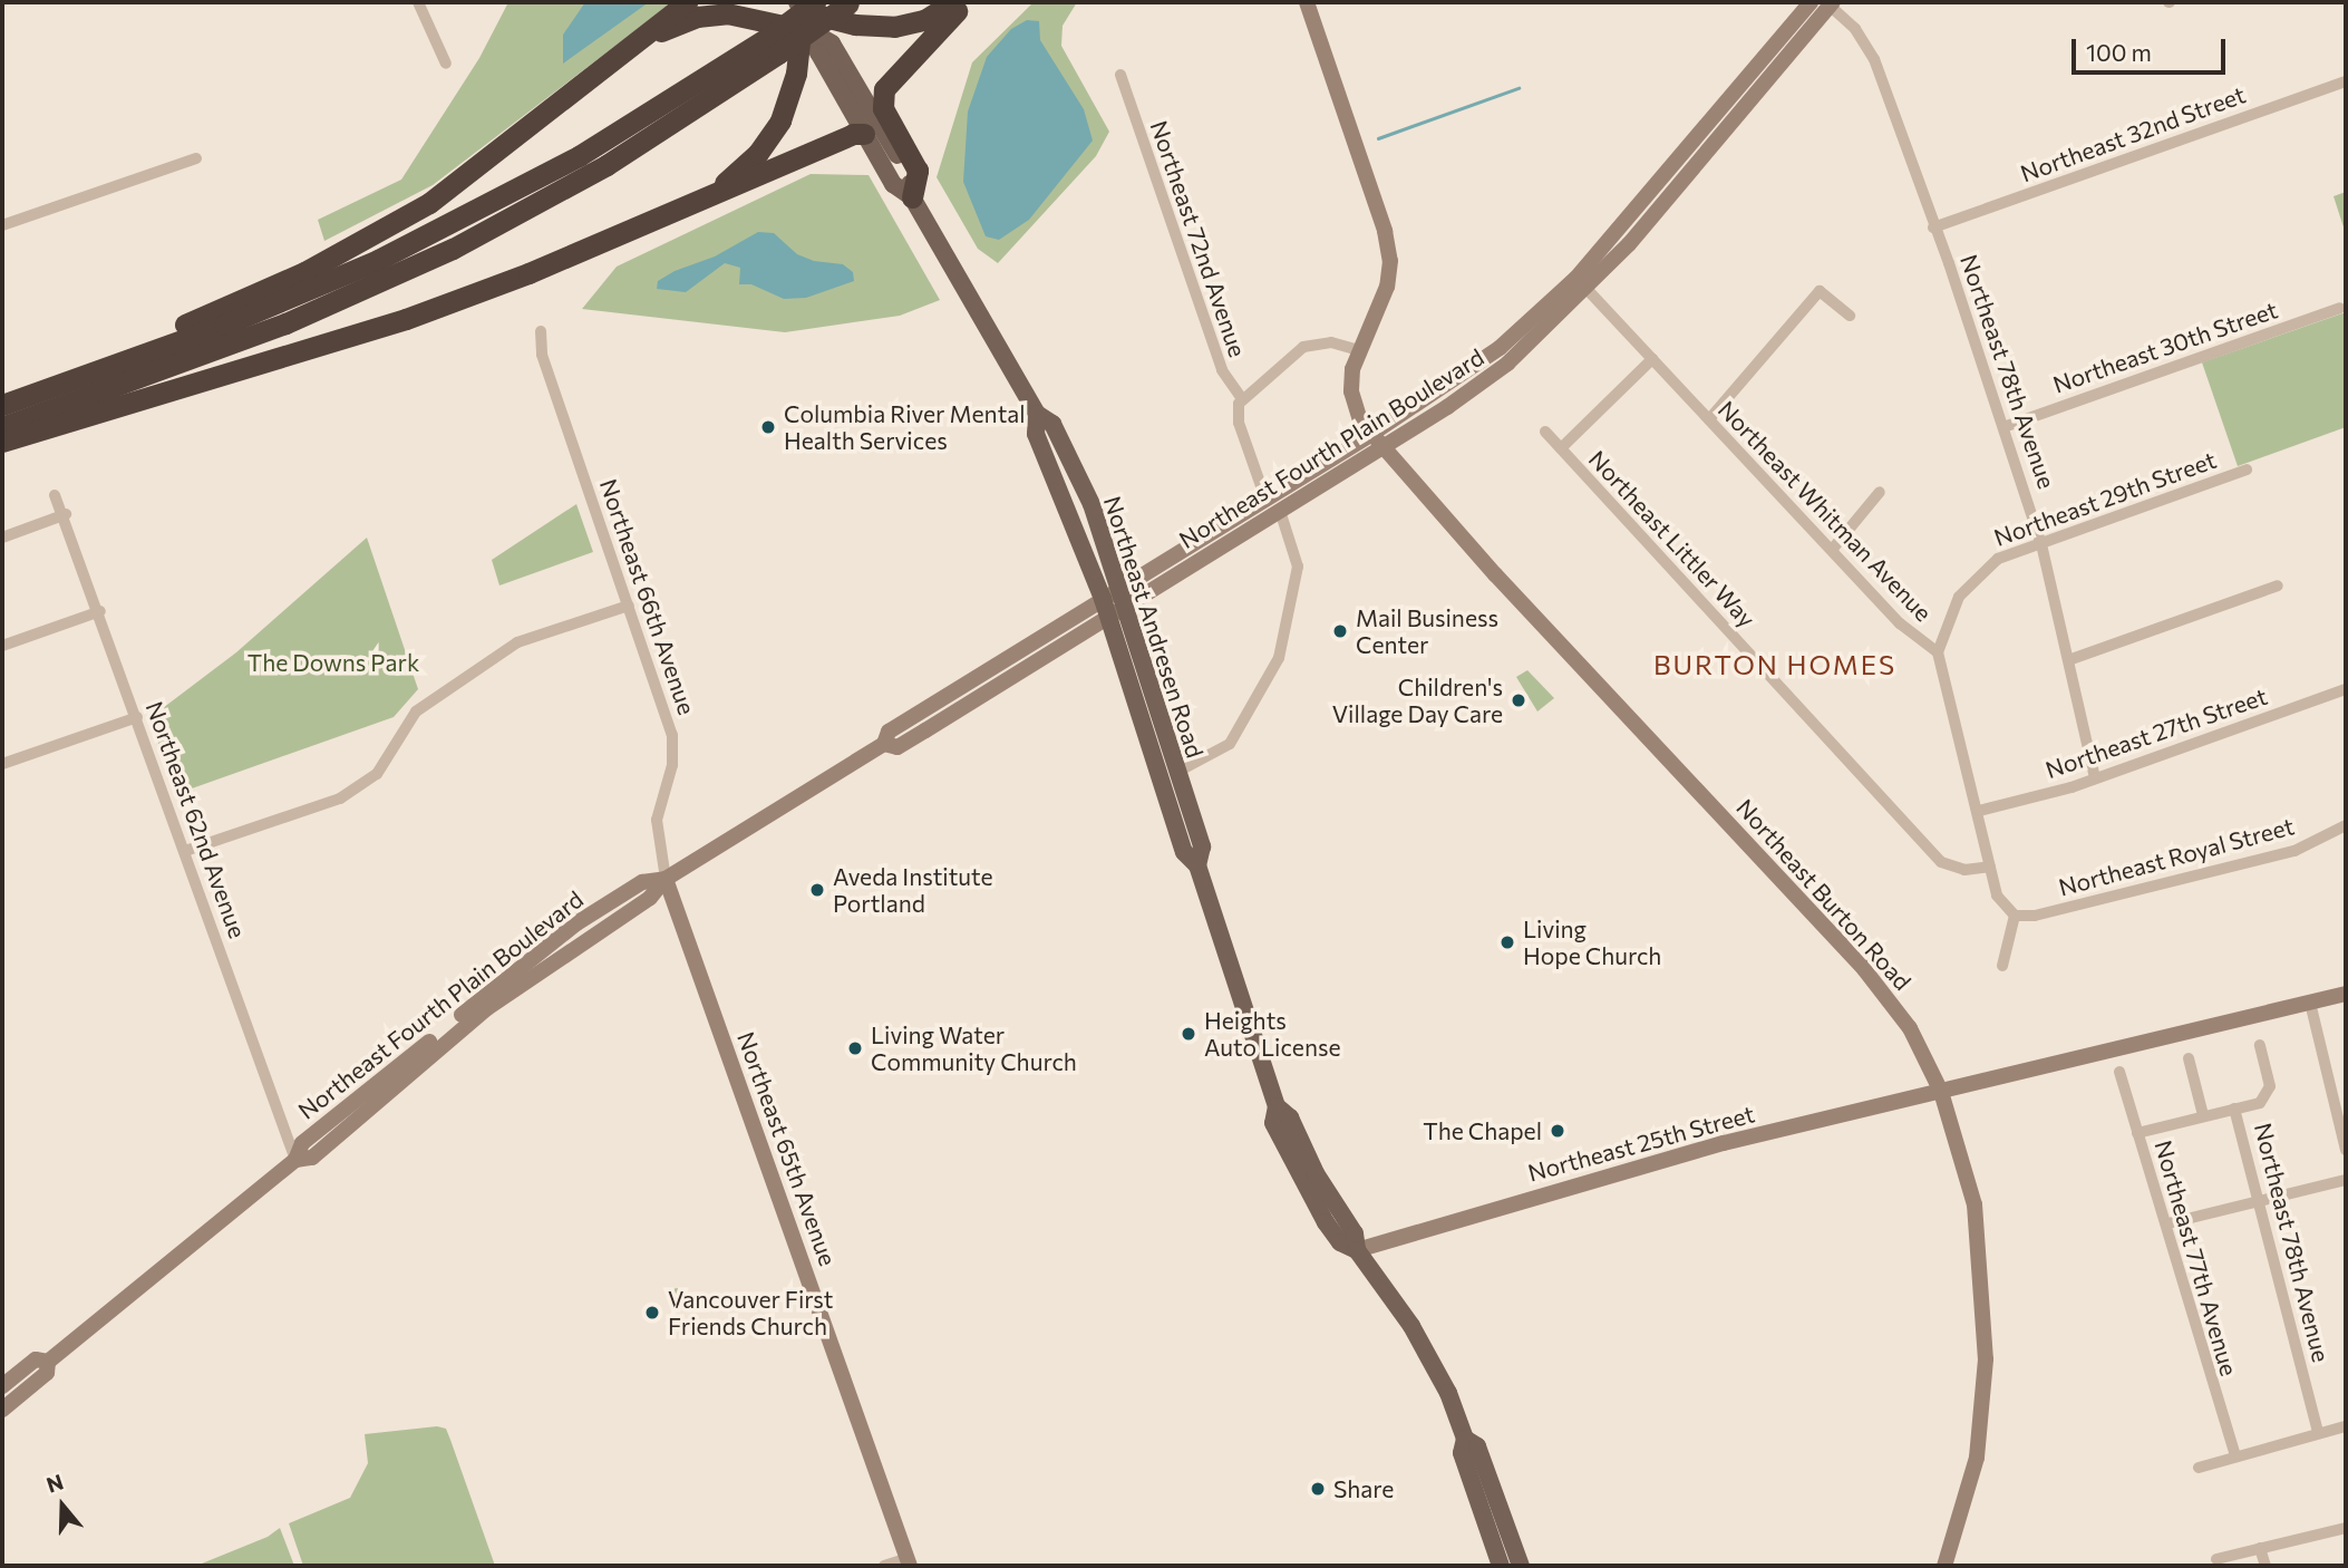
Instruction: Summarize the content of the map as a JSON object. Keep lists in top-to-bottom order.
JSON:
{
  "streets": {
    "main road": [
      "Northeast Fourth Plain Boulevard",
      "Northeast Andresen Road",
      "Northeast Burton Road",
      "Northeast 25th Street",
      "Northeast 65th Avenue"
    ],
    "street": [
      "Northeast 32nd Street",
      "Northeast 72nd Avenue",
      "Northeast 30th Street",
      "Northeast 78th Avenue",
      "Northeast 29th Street",
      "Northeast Whitman Avenue",
      "Northeast Littler Way",
      "Northeast 66th Avenue",
      "Northeast 27th Street",
      "Northeast 62nd Avenue",
      "Northeast Royal Street",
      "Northeast 77th Avenue"
    ]
  },
  "crossings": [
    ["Northeast 32nd Street", "Northeast 78th Avenue"],
    ["Northeast 72nd Avenue", "Northeast Fourth Plain Boulevard"],
    ["Northeast 30th Street", "Northeast 78th Avenue"],
    ["Northeast 78th Avenue", "Northeast Fourth Plain Boulevard"],
    ["Northeast 78th Avenue", "Northeast 29th Street"],
    ["Northeast 78th Avenue", "Northeast 27th Street"],
    ["Northeast Fourth Plain Boulevard", "Northeast Whitman Avenue"],
    ["Northeast Fourth Plain Boulevard", "Northeast 66th Avenue"],
    ["Northeast Fourth Plain Boulevard", "Northeast Andresen Road"],
    ["Northeast Fourth Plain Boulevard", "Northeast 62nd Avenue"],
    ["Northeast Fourth Plain Boulevard", "Northeast Burton Road"],
    ["Northeast Fourth Plain Boulevard", "Northeast 65th Avenue"],
    ["Northeast 29th Street", "Northeast Whitman Avenue"],
    ["Northeast Whitman Avenue", "Northeast Littler Way"],
    ["Northeast Whitman Avenue", "Northeast 27th Street"],
    ["Northeast Whitman Avenue", "Northeast Royal Street"],
    ["Northeast 66th Avenue", "Northeast 65th Avenue"],
    ["Northeast Andresen Road", "Northeast 25th Street"],
    ["Northeast Burton Road", "Northeast 25th Street"]
  ],
  "districts": ["BURTON HOMES"],
  "parks": ["The Downs Park"],
  "places": [
    "Columbia River Mental Health Services",
    "Mail Business Center",
    "Children's Village Day Care",
    "Aveda Institute Portland",
    "Living Hope Church",
    "Heights Auto License",
    "Living Water Community Church",
    "The Chapel",
    "Vancouver First Friends Church",
    "Share"
  ],
  "scale_bar": "100 m",
  "north": "top"
}
